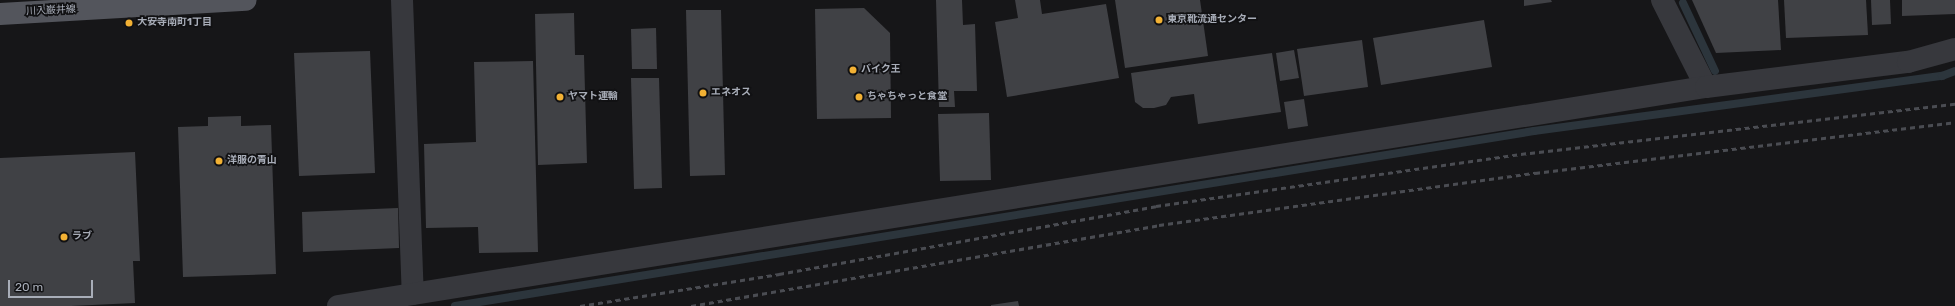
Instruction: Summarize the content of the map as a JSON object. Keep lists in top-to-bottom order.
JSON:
{
  "streets": {
    "main road": ["川入巌井線"]
  },
  "places": [
    "東京靴流通センター",
    "大安寺南町1丁目",
    "バイク王",
    "エネオス",
    "ヤマト運輸",
    "ちゃちゃっと食堂",
    "洋服の青山",
    "ラブ"
  ],
  "scale_bar": "20 m"
}
